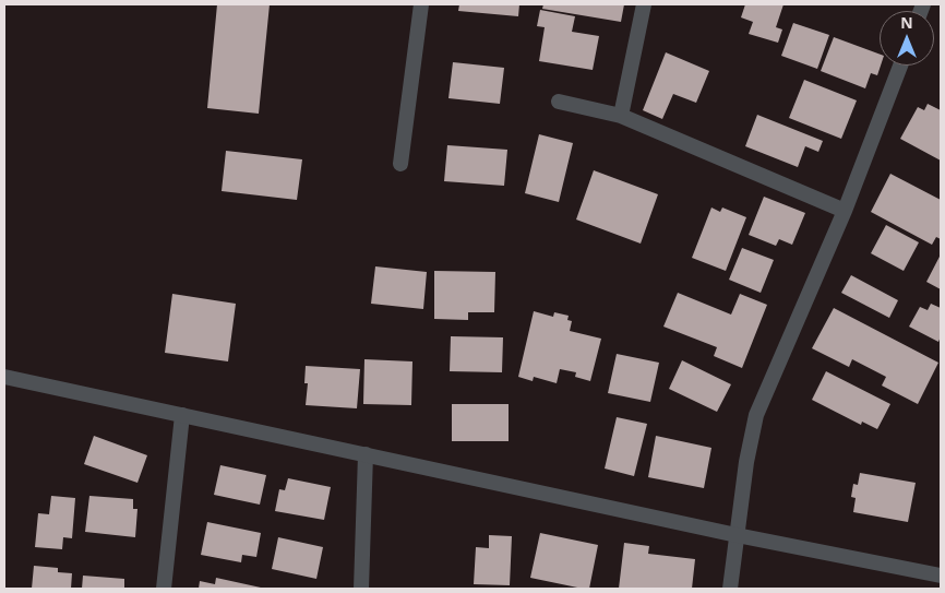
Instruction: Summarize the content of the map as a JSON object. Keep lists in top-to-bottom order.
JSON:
{
  "north": "top"
}
